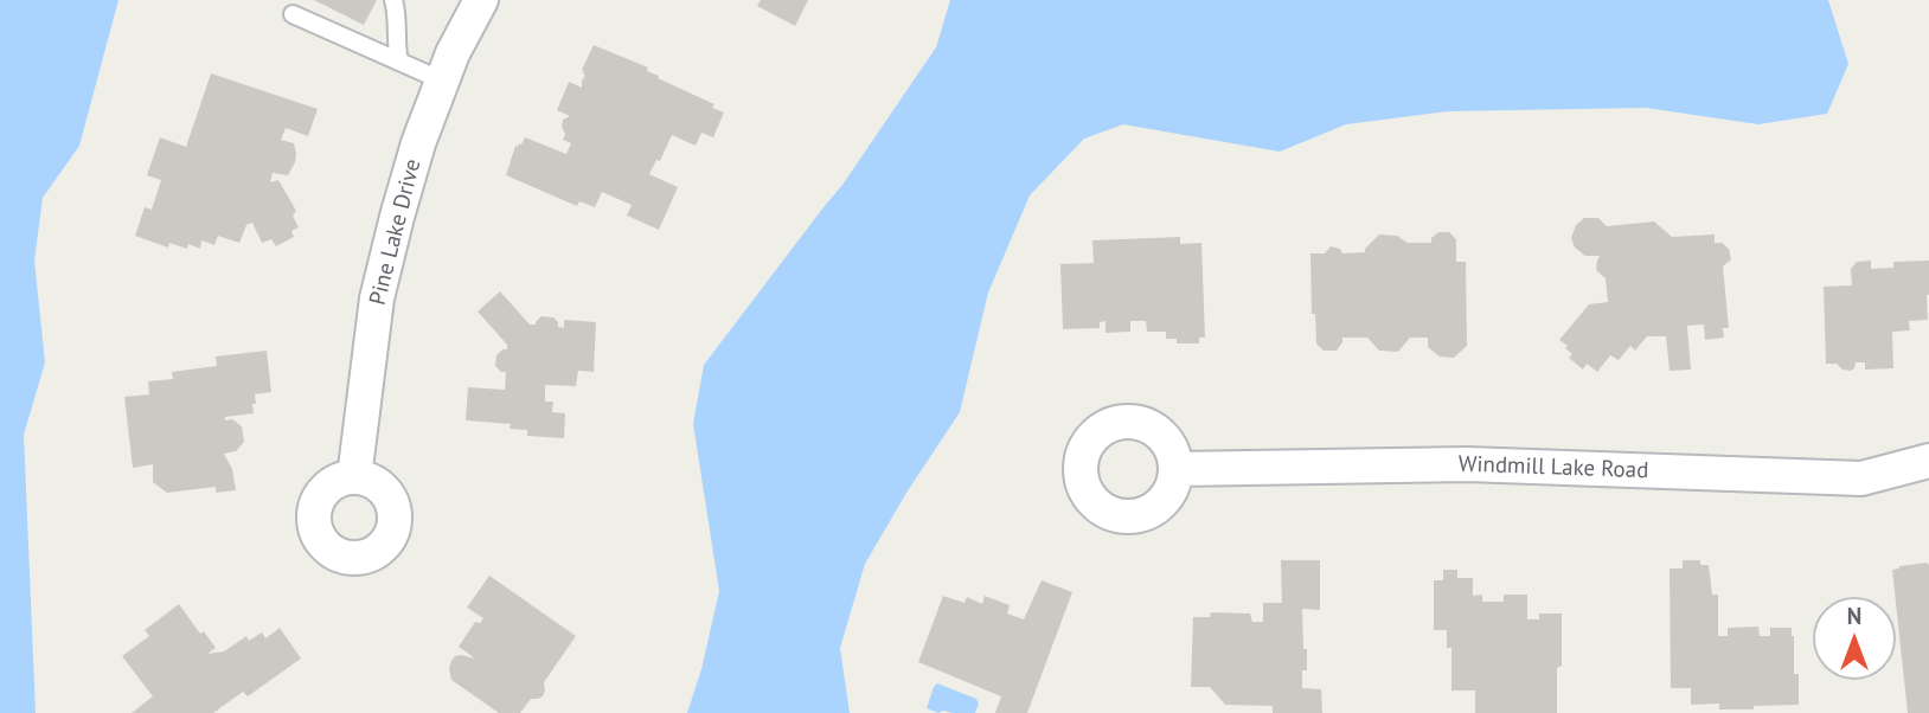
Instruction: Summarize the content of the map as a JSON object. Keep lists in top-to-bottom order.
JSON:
{
  "streets": {
    "street": ["Pine Lake Drive", "Windmill Lake Road"]
  },
  "north": "top"
}
